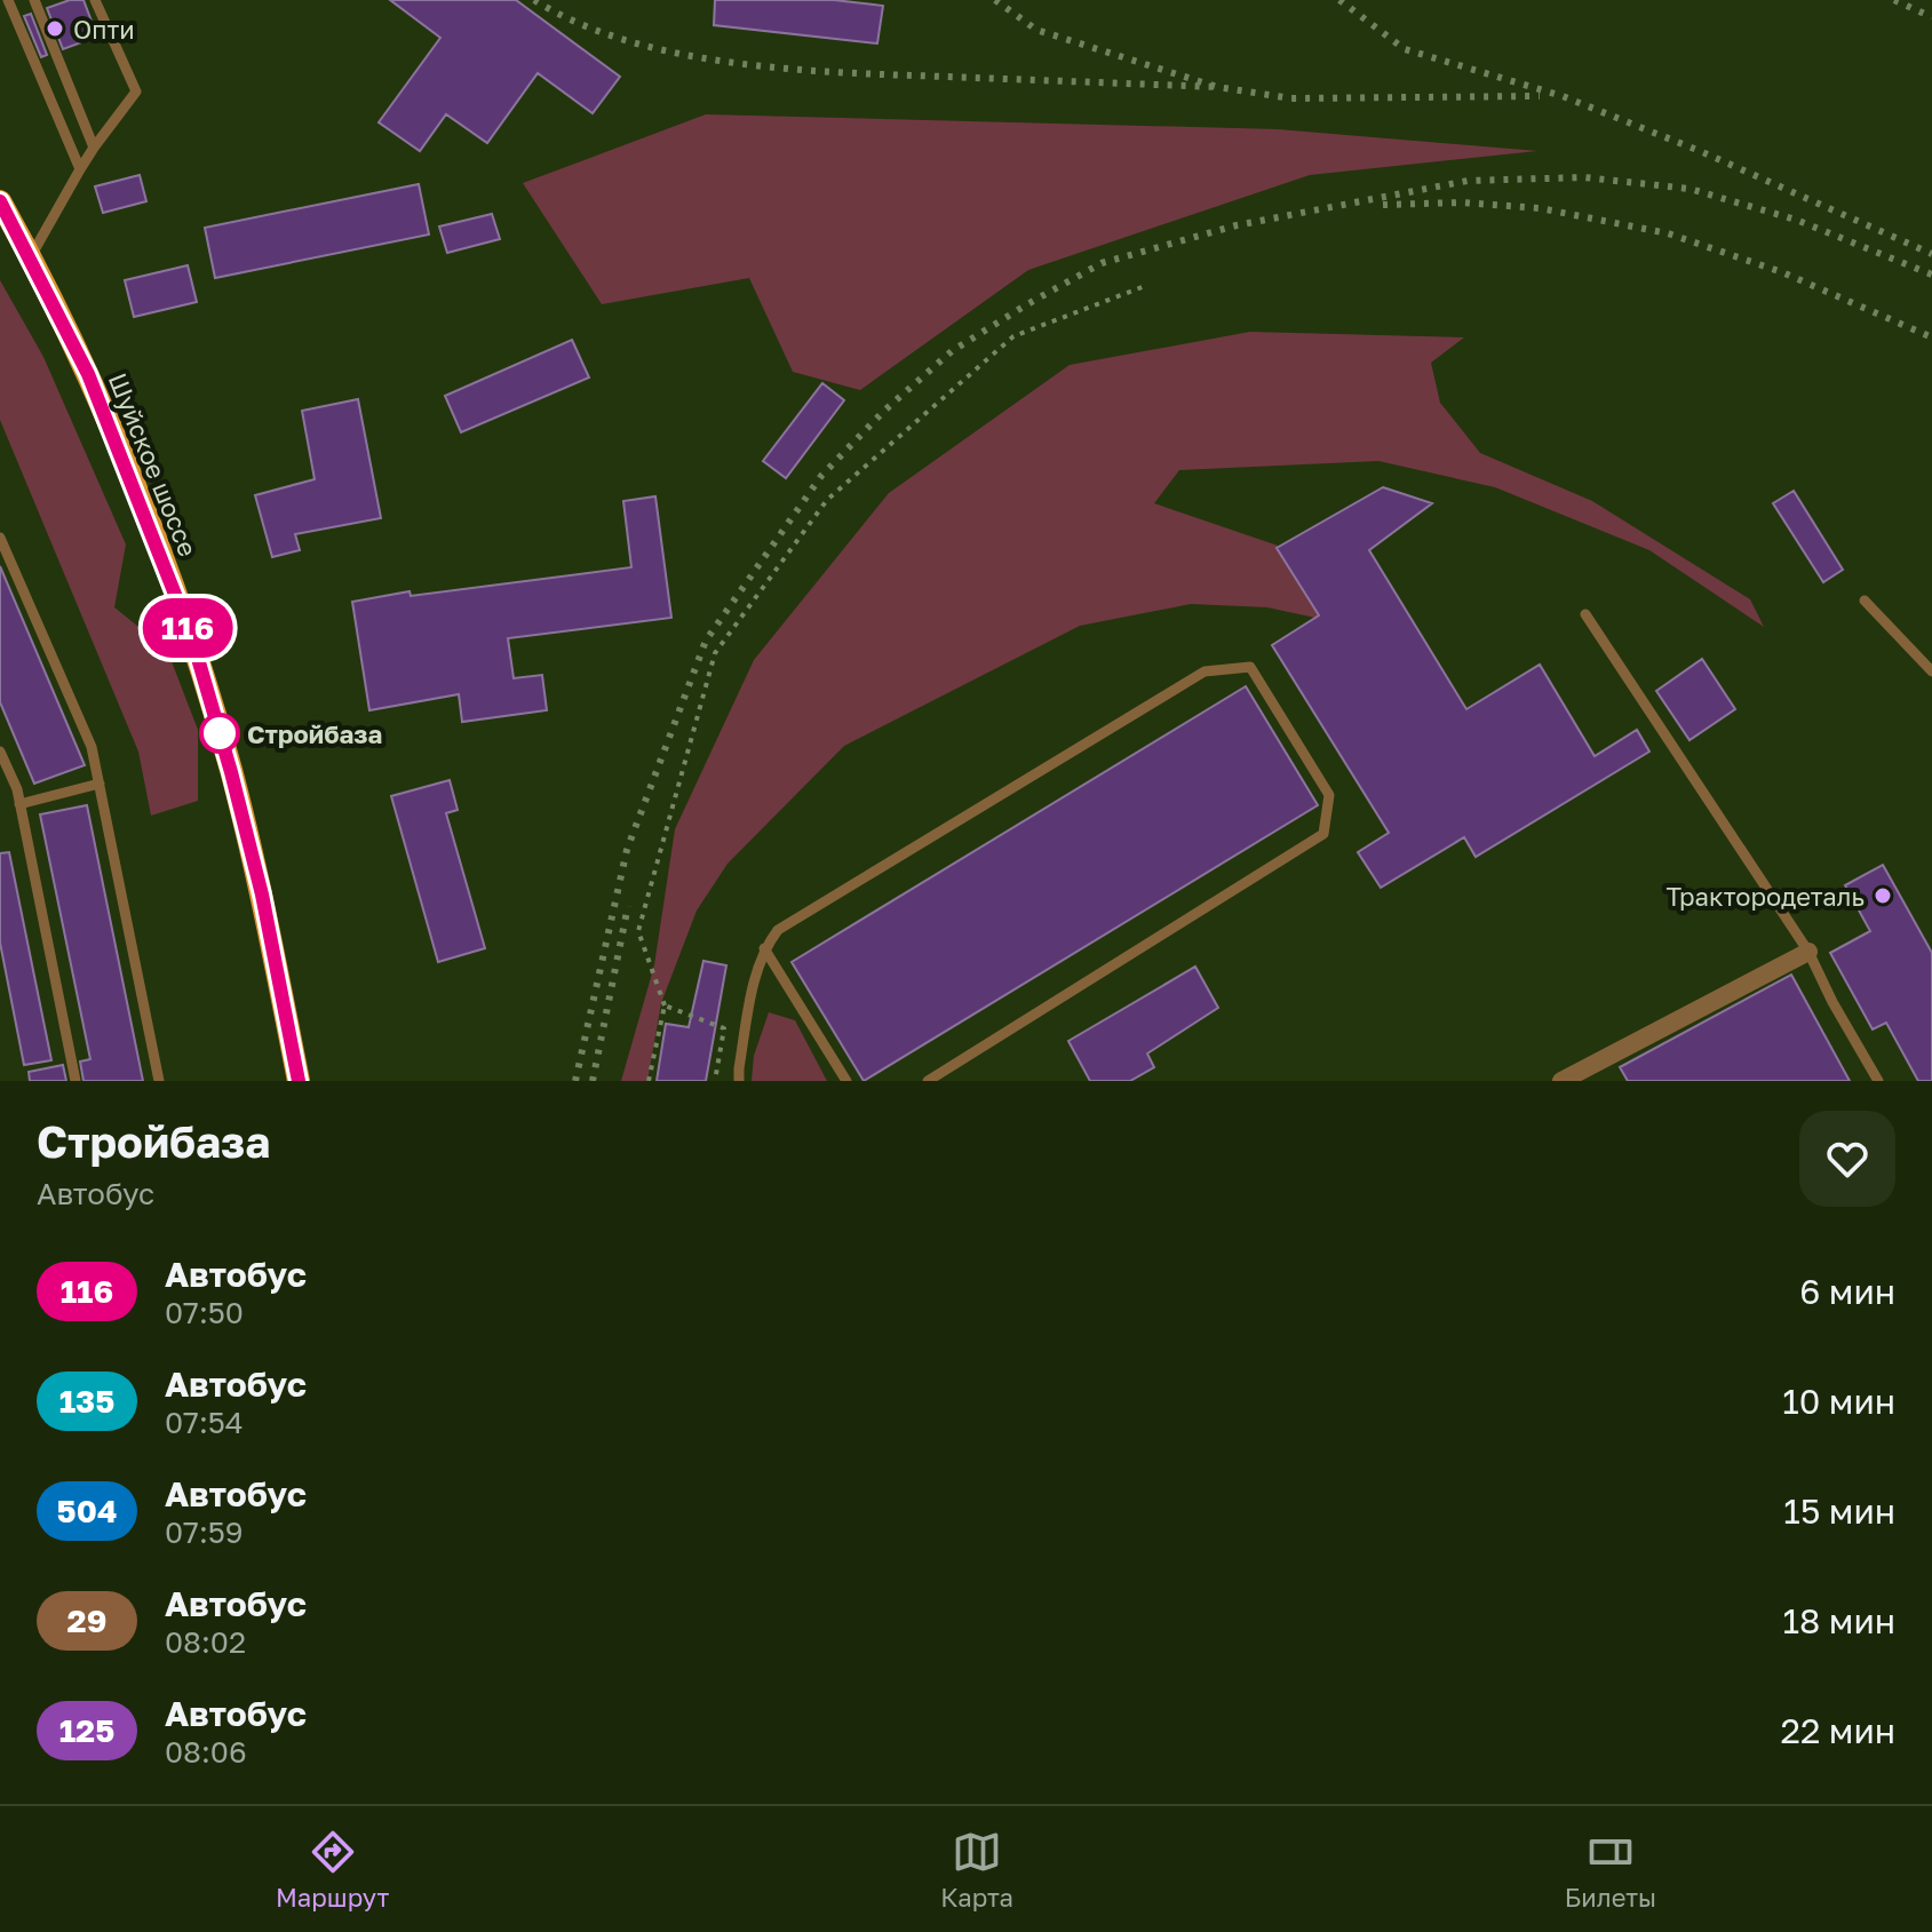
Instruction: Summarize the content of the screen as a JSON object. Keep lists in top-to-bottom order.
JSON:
{
  "streets": {
    "main road": ["Шуйское шоссе"]
  },
  "places": ["Опти", "Стройбаза", "Трактородеталь"],
  "lines": ["bus line 116"],
  "page": {
    "on_map": "116",
    "heading": ["Стройбаза", "Автобус"],
    "list": [
      {
        "mark": "116",
        "name": "Автобус",
        "note": "07:50",
        "value": "6 мин"
      },
      {
        "mark": "135",
        "name": "Автобус",
        "note": "07:54",
        "value": "10 мин"
      },
      {
        "mark": "504",
        "name": "Автобус",
        "note": "07:59",
        "value": "15 мин"
      },
      {
        "mark": "29",
        "name": "Автобус",
        "note": "08:02",
        "value": "18 мин"
      },
      {
        "mark": "125",
        "name": "Автобус",
        "note": "08:06",
        "value": "22 мин"
      }
    ],
    "tabs": ["Маршрут", "Карта", "Билеты"]
  }
}
